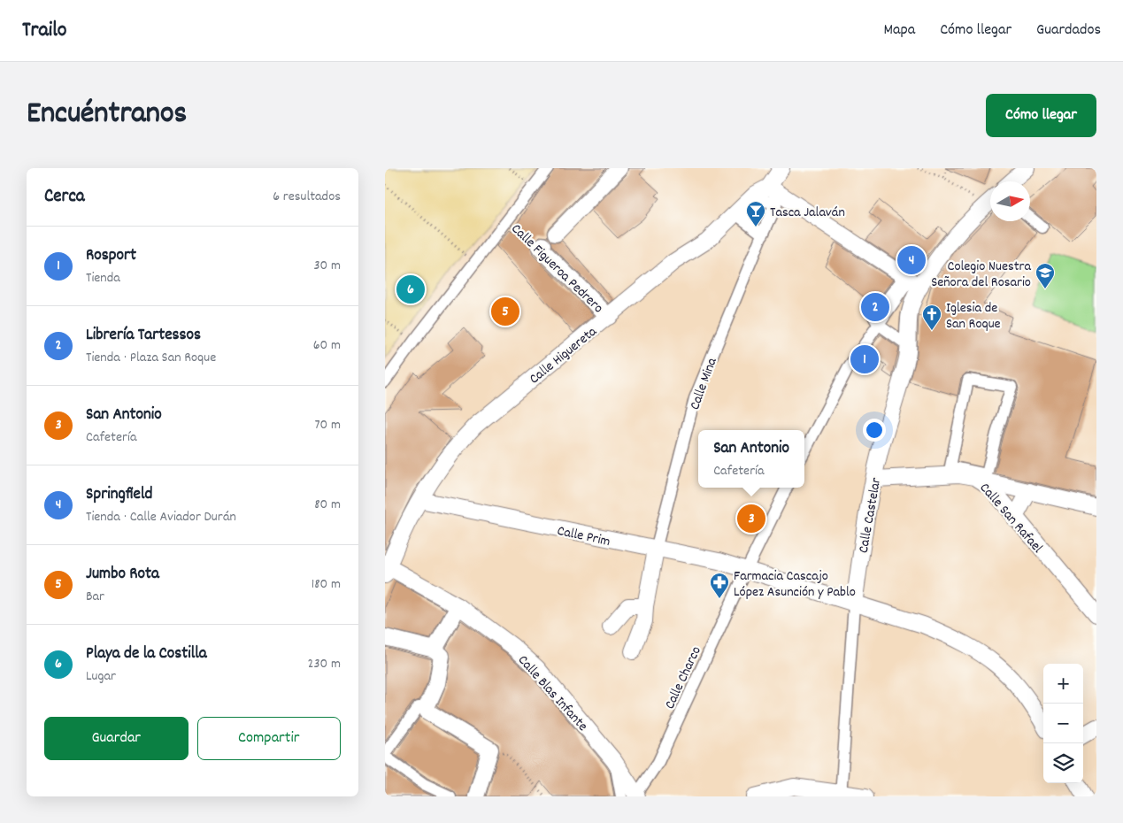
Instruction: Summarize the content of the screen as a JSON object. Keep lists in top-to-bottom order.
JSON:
{
  "streets": {
    "street": [
      "Calle Figueroa Pedrero",
      "Calle Higuereta",
      "Calle Mina",
      "Calle Castelar",
      "Calle San Rafael",
      "Calle Prim",
      "Calle Charco",
      "Calle Blas Infante"
    ]
  },
  "crossings": [
    ["Calle Figueroa Pedrero", "Calle Higuereta"],
    ["Calle Higuereta", "Calle Prim"],
    ["Calle Higuereta", "Calle Blas Infante"],
    ["Calle Mina", "Calle Prim"],
    ["Calle Castelar", "Calle San Rafael"],
    ["Calle Castelar", "Calle Prim"],
    ["Calle Prim", "Calle Charco"],
    ["Calle Charco", "Calle Blas Infante"]
  ],
  "places": {
    "bar": ["Tasca Jalaván"],
    "school or university": ["Colegio Nuestra Señora del Rosario"],
    "church": ["Iglesia de San Roque"],
    "pharmacy": ["Farmacia Cascajo López Asunción y Pablo"]
  },
  "north": "right",
  "page": {
    "header": "Trailo",
    "nav": ["Mapa", "Cómo llegar", "Guardados"],
    "title": "Encuéntranos",
    "buttons": [
      "Cómo llegar",
      ["Guardar", "Compartir"]
    ],
    "heading": ["Cerca", "6 resultados"],
    "list": [
      {
        "mark": "1",
        "name": "Rosport",
        "note": "Tienda",
        "value": "30 m"
      },
      {
        "mark": "2",
        "name": "Librería Tartessos",
        "note": "Tienda · Plaza San Roque",
        "value": "60 m"
      },
      {
        "mark": "3",
        "name": "San Antonio",
        "note": "Cafetería",
        "value": "70 m"
      },
      {
        "mark": "4",
        "name": "Springfield",
        "note": "Tienda · Calle Aviador Durán",
        "value": "80 m"
      },
      {
        "mark": "5",
        "name": "Jumbo Rota",
        "note": "Bar",
        "value": "180 m"
      },
      {
        "mark": "6",
        "name": "Playa de la Costilla",
        "note": "Lugar",
        "value": "230 m"
      }
    ],
    "pins": [
      "4",
      "6",
      "2",
      "5",
      "1",
      "3"
    ],
    "popup": ["San Antonio", "Cafetería"],
    "map_buttons": ["+", "−"]
  }
}
